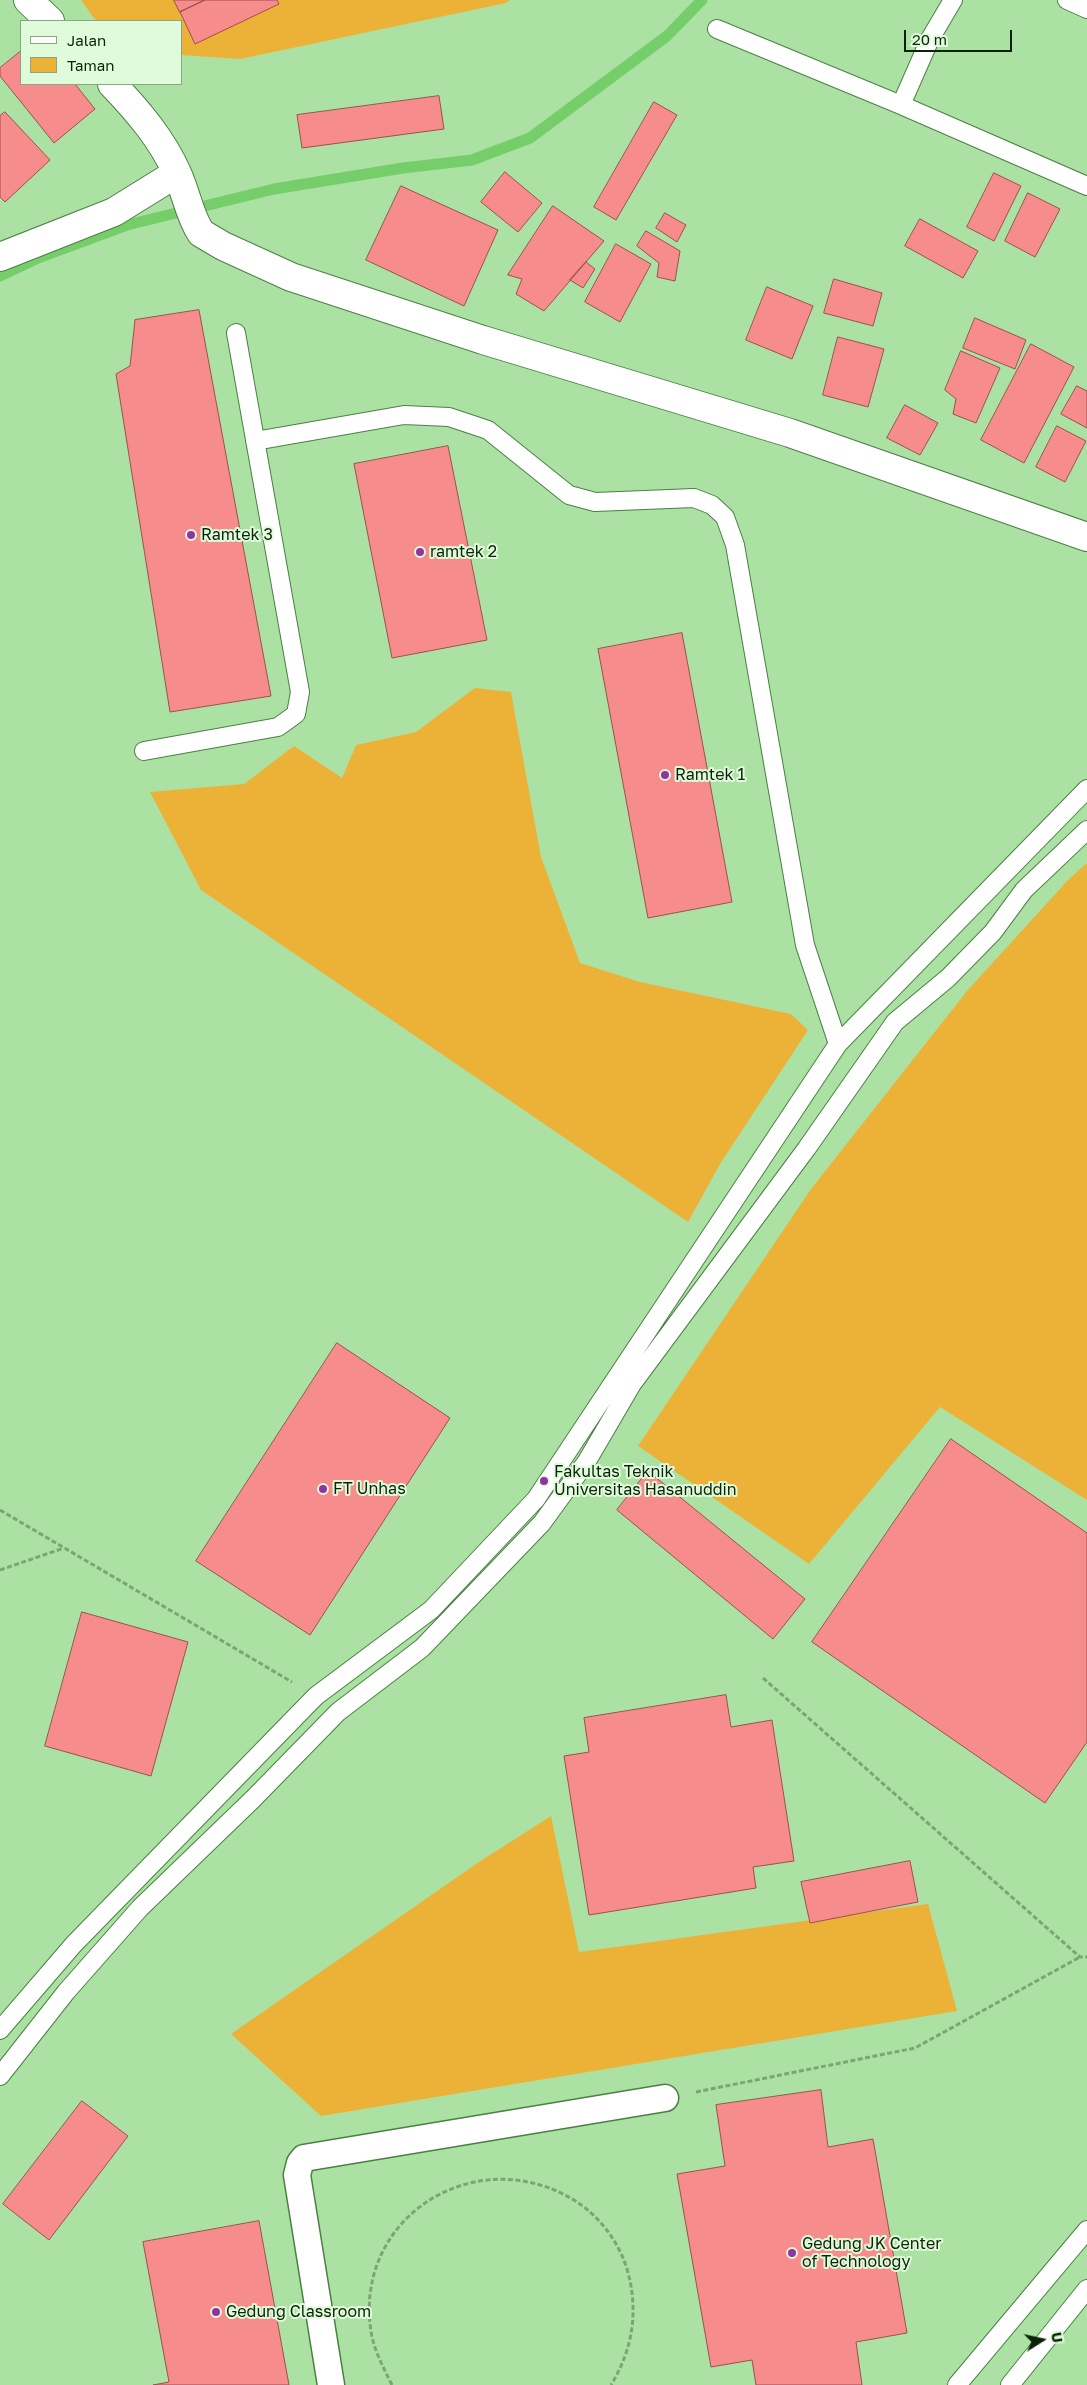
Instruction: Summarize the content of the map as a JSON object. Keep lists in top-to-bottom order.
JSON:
{
  "places": [
    "Ramtek 3",
    "ramtek 2",
    "Ramtek 1",
    "Fakultas Teknik Universitas Hasanuddin",
    "FT Unhas",
    "Gedung JK Center of Technology",
    "Gedung Classroom"
  ],
  "legend": ["Jalan", "Taman"],
  "scale_bar": "20 m",
  "north": "right"
}
